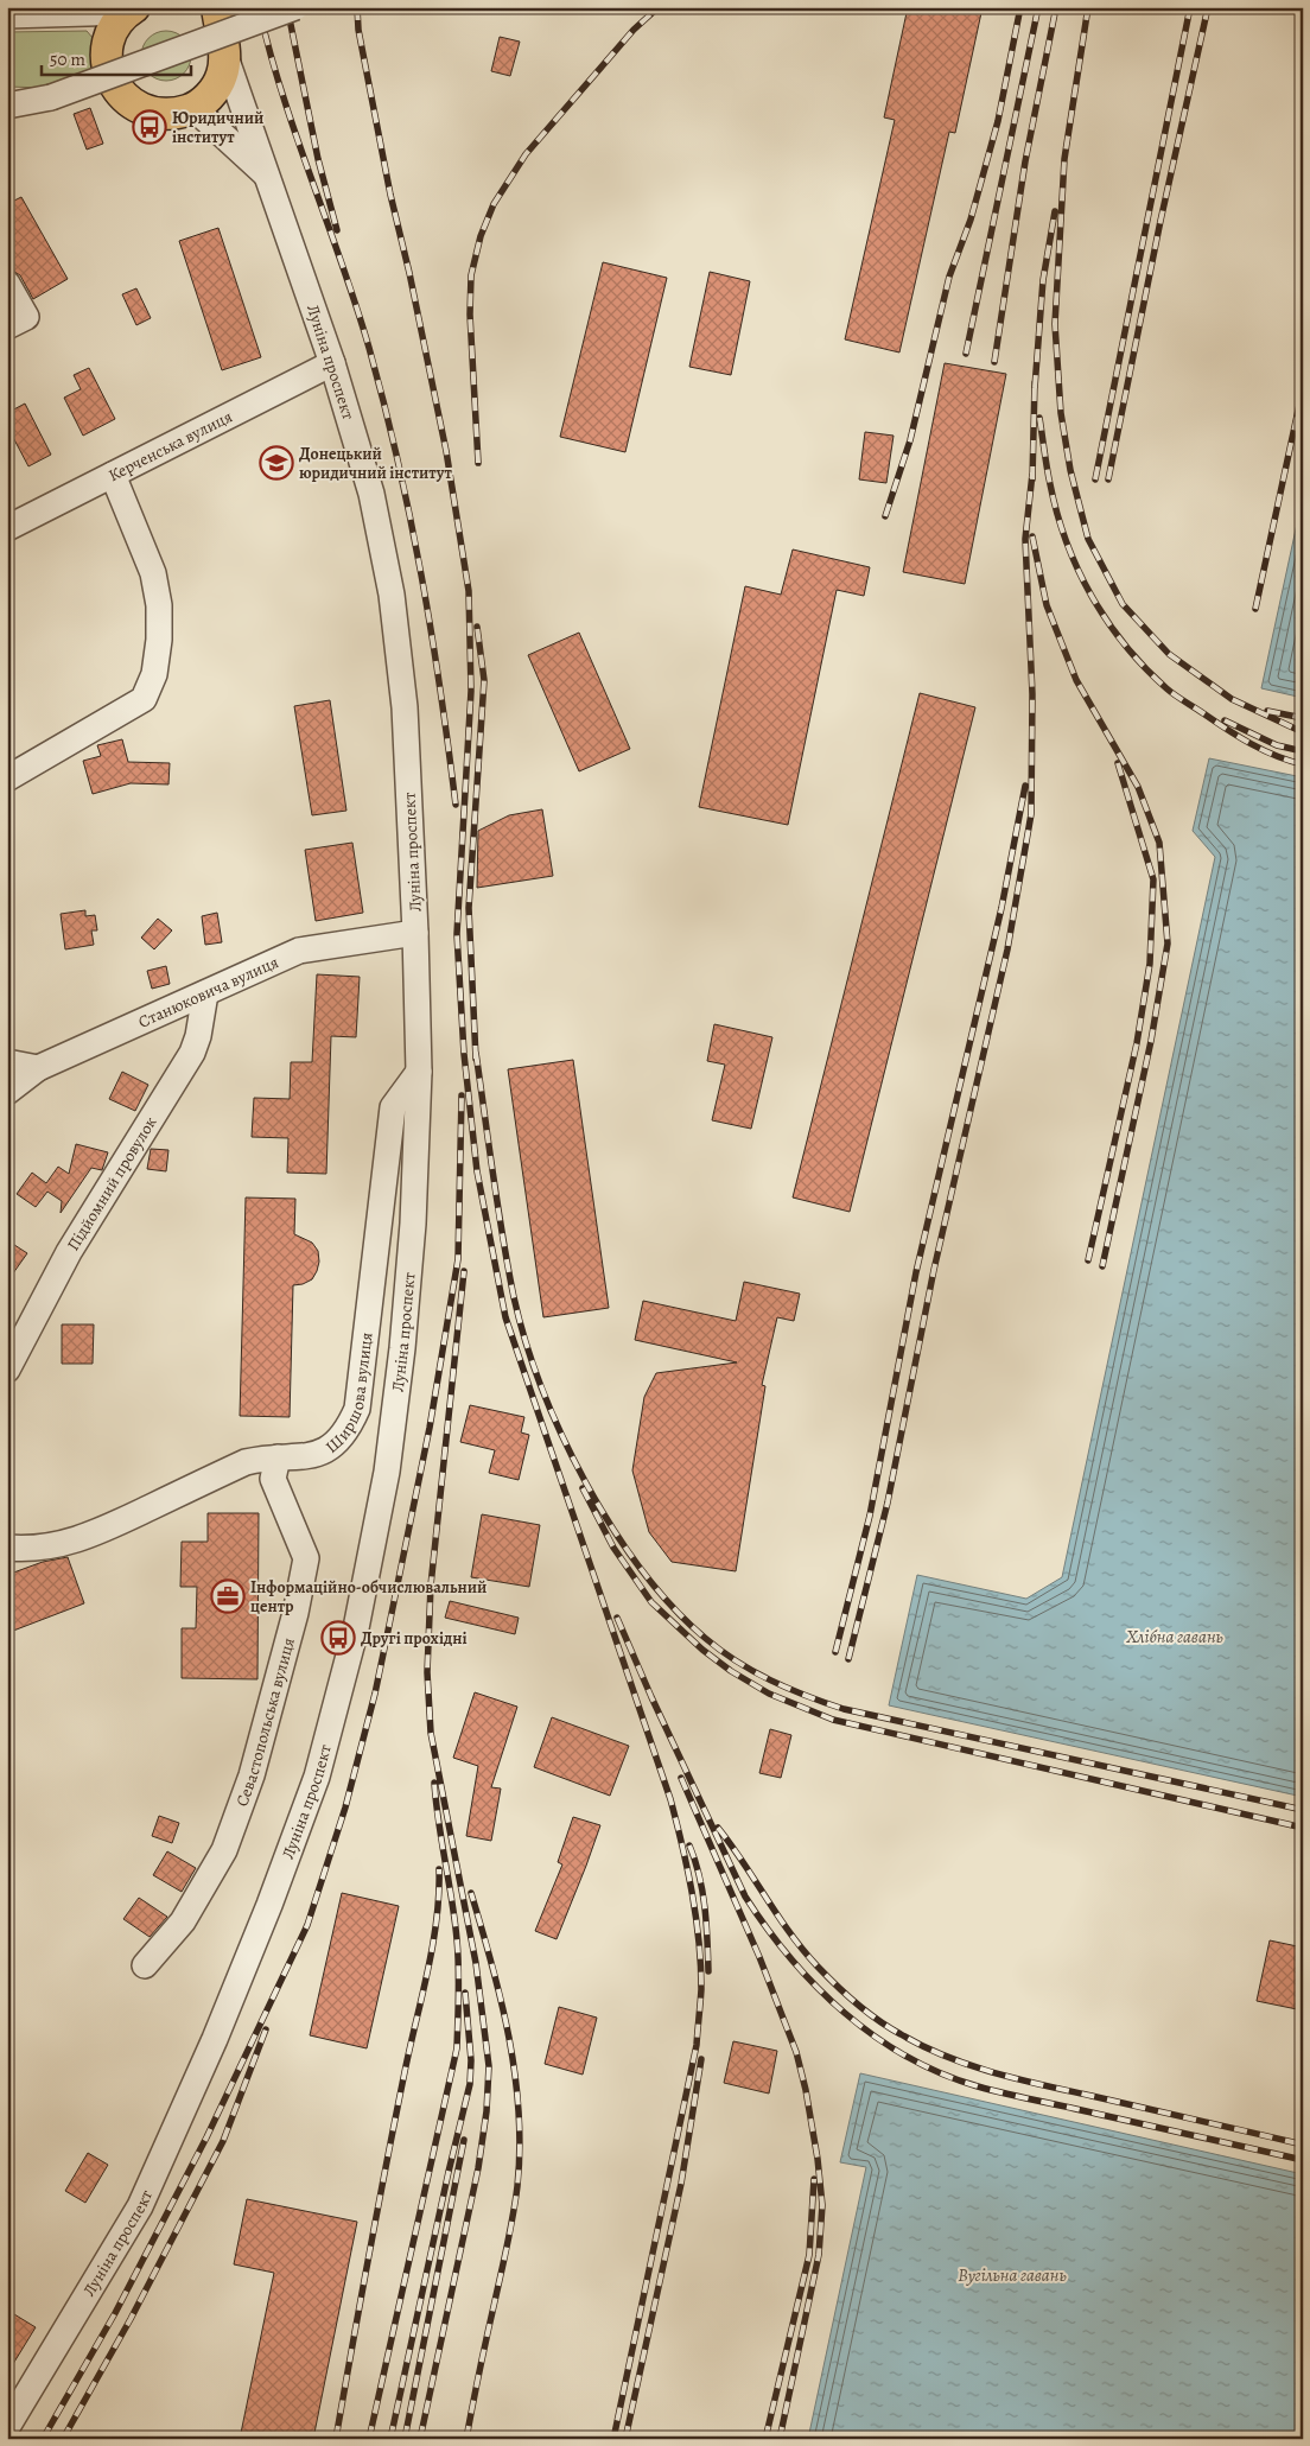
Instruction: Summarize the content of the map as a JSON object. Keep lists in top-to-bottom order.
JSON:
{
  "streets": {
    "street": [
      "Луніна проспект",
      "Керченська вулиця",
      "Станюковича вулиця",
      "Підйомний провулок",
      "Ширшова вулиця",
      "Севастопольська вулиця"
    ]
  },
  "crossings": [
    ["Луніна проспект", "Керченська вулиця"],
    ["Луніна проспект", "Станюковича вулиця"],
    ["Луніна проспект", "Ширшова вулиця"],
    ["Станюковича вулиця", "Підйомний провулок"],
    ["Ширшова вулиця", "Севастопольська вулиця"]
  ],
  "water": ["Хлібна гавань", "Вугільна гавань"],
  "places": {
    "bus stop": ["Юридичний інститут", "Другі прохідні"],
    "school or university": ["Донецький юридичний інститут"],
    "office": ["Інформаційно-обчислювальний центр"]
  },
  "scale_bar": "50 m"
}
